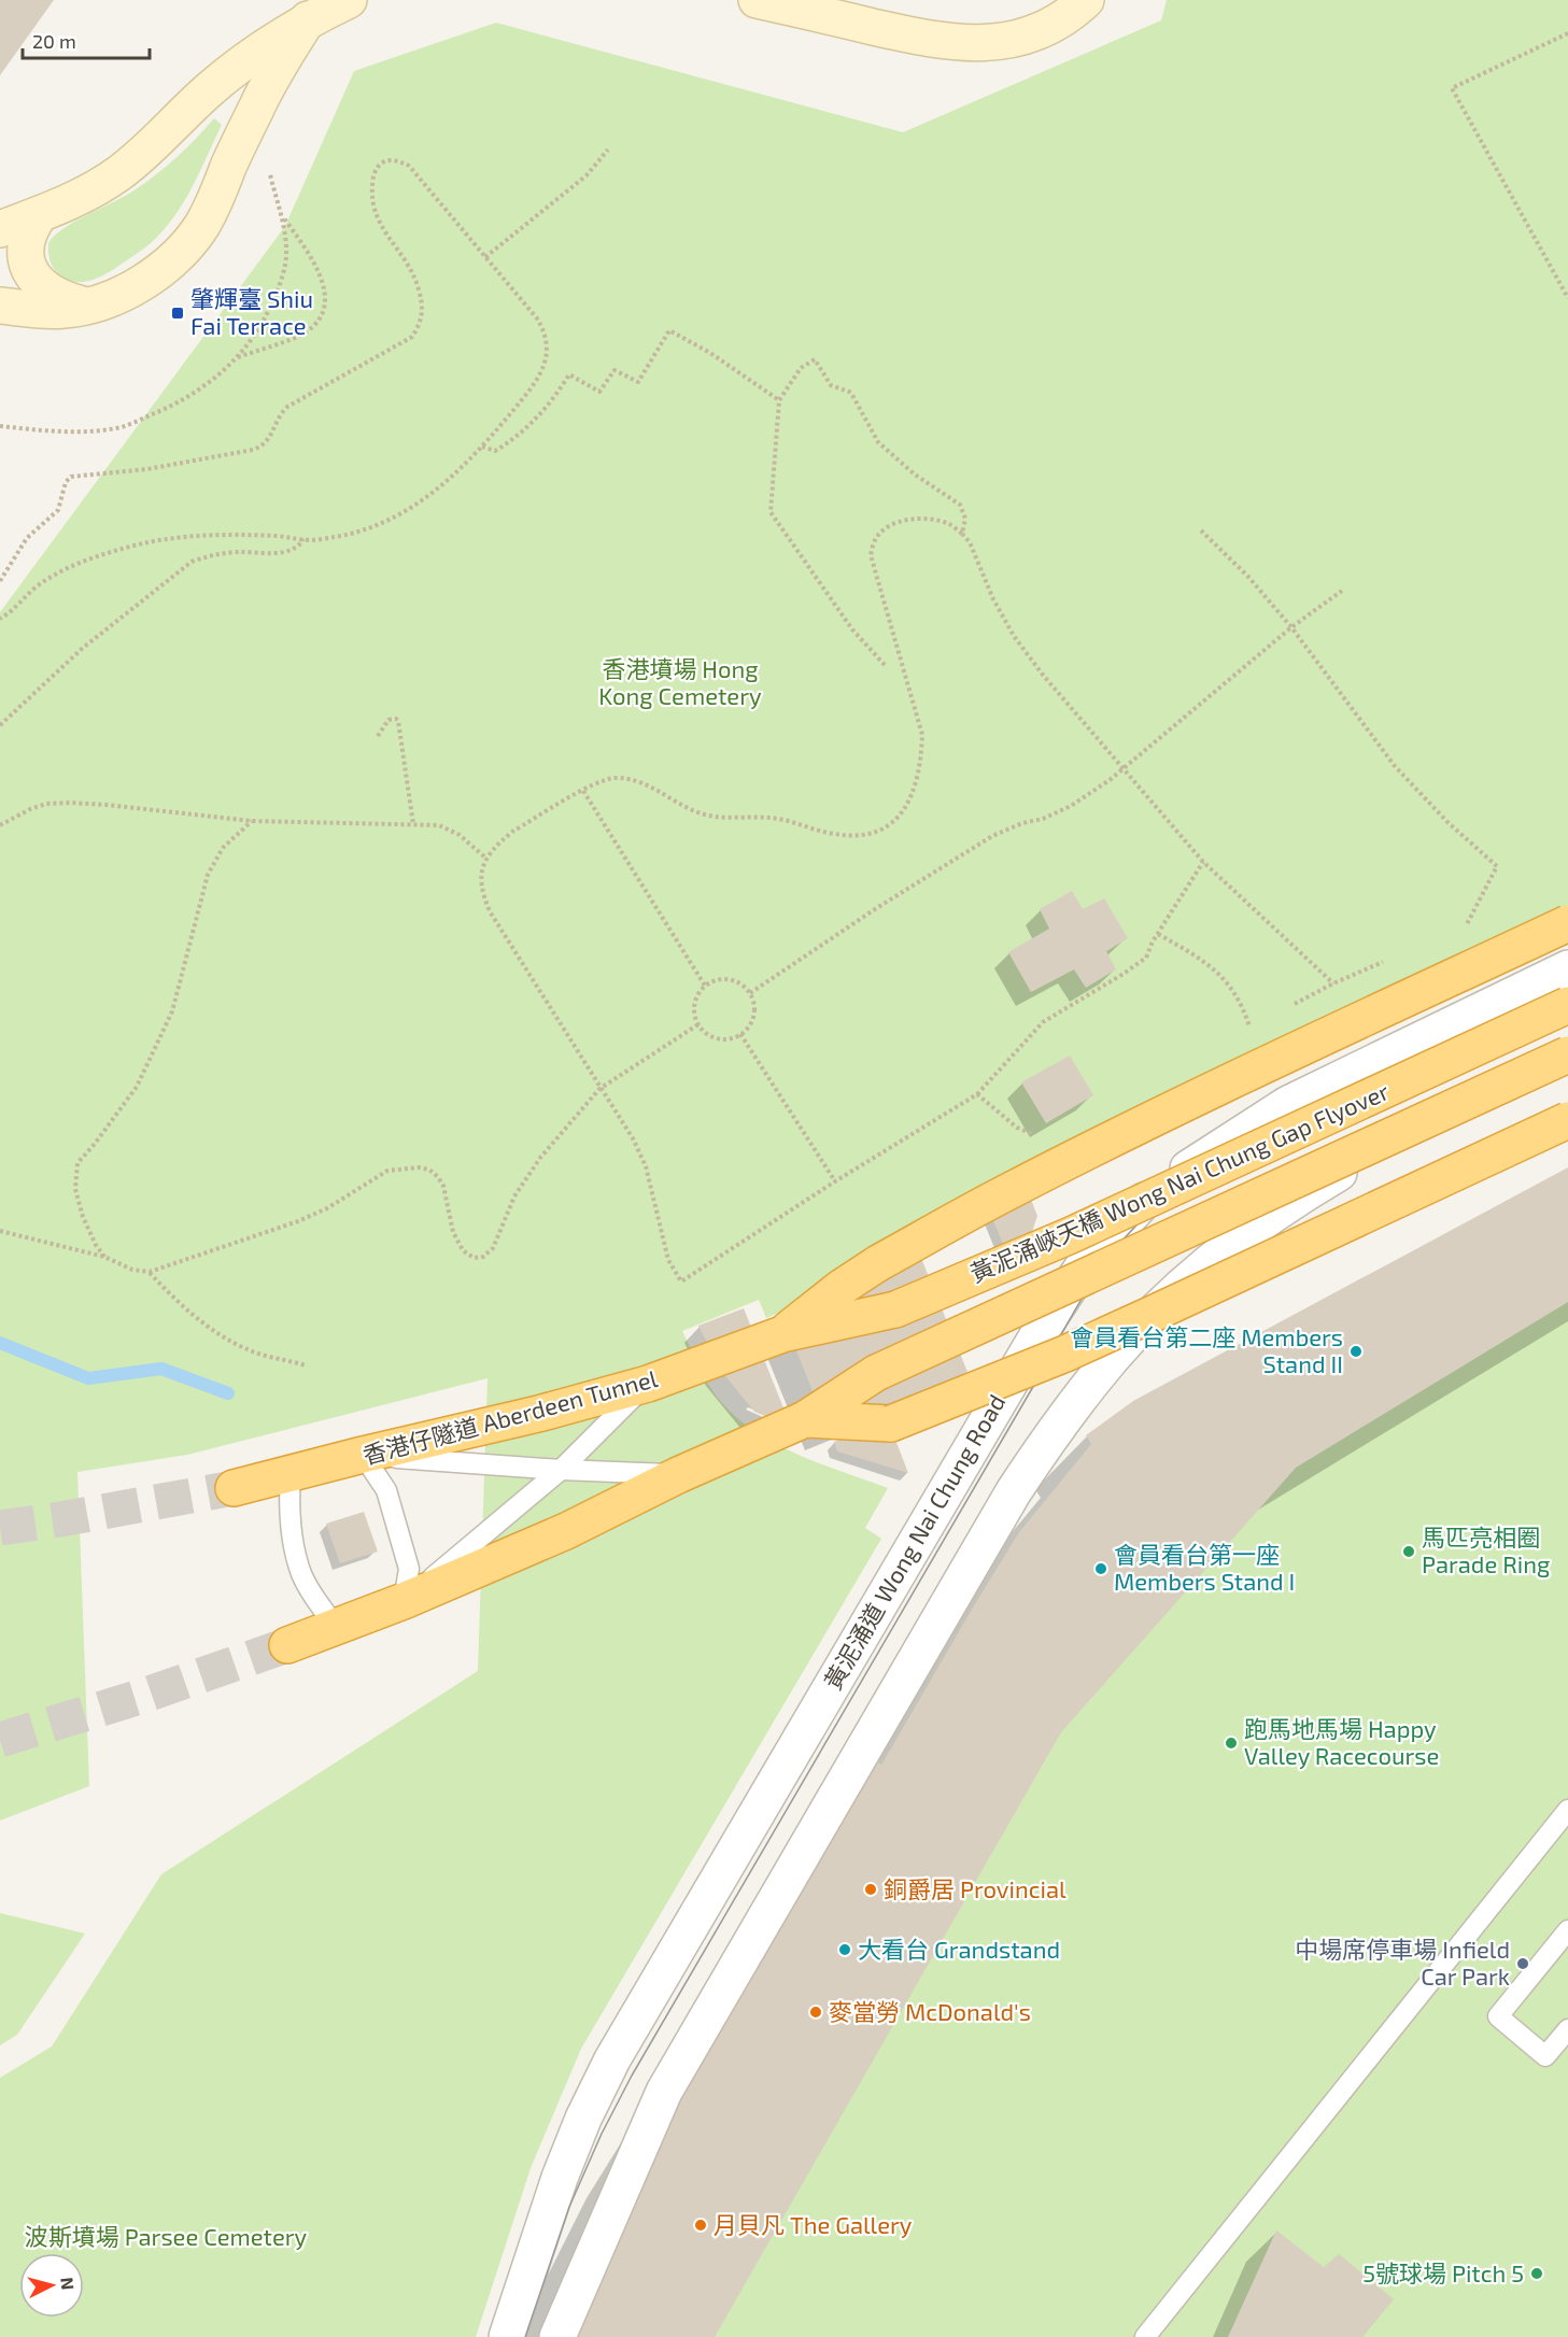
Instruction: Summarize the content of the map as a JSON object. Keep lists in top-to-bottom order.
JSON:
{
  "streets": {
    "highway": ["黃泥涌峽天橋 Wong Nai Chung Gap Flyover", "香港仔隧道 Aberdeen Tunnel"],
    "street": ["黃泥涌道 Wong Nai Chung Road"]
  },
  "crossings": [
    ["黃泥涌峽天橋 Wong Nai Chung Gap Flyover", "香港仔隧道 Aberdeen Tunnel"]
  ],
  "parks": ["香港墳場 Hong Kong Cemetery", "波斯墳場 Parsee Cemetery"],
  "places": {
    "transit": ["肇輝臺 Shiu Fai Terrace"],
    "other": [
      "會員看台第二座 Members Stand II",
      "馬匹亮相圈 Parade Ring",
      "會員看台第一座 Members Stand I",
      "跑馬地馬場 Happy Valley Racecourse",
      "銅爵居 Provincial",
      "大看台 Grandstand",
      "中場席停車場 Infield Car Park",
      "麥當勞 McDonald's",
      "月貝凡 The Gallery",
      "5號球場 Pitch 5"
    ]
  },
  "scale_bar": "20 m",
  "north": "right"
}
